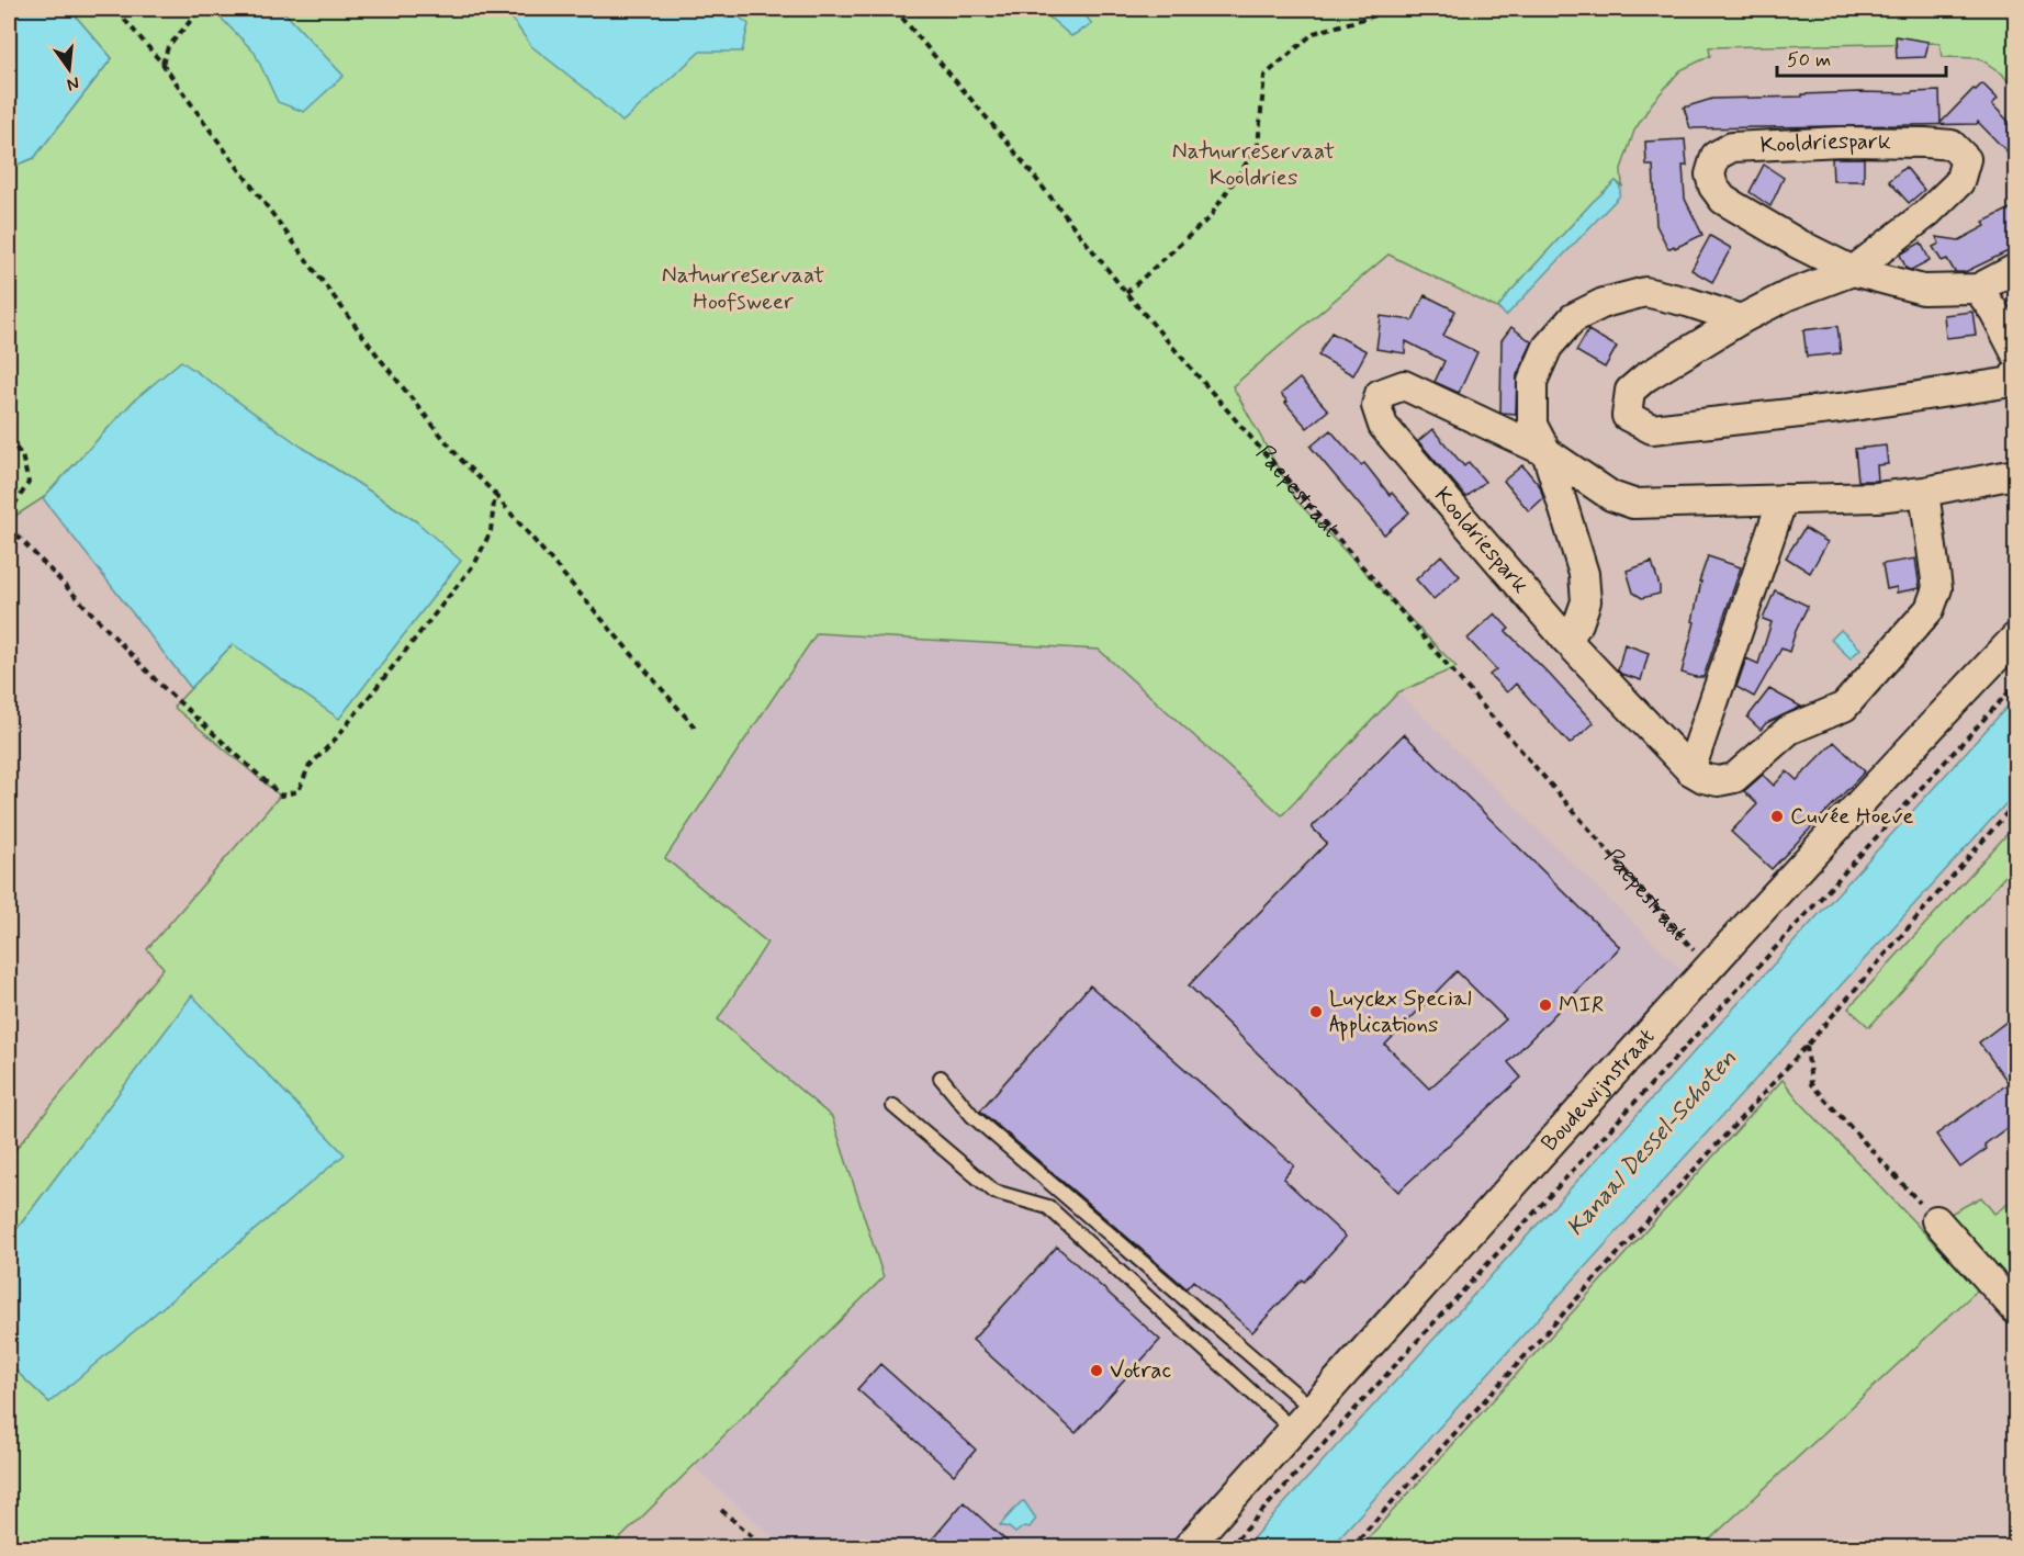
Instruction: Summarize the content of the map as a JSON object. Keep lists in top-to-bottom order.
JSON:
{
  "streets": {
    "street": ["Kooldriespark", "Boudewijnstraat"],
    "path": ["Paepestraat"]
  },
  "crossings": [
    ["Paepestraat", "Boudewijnstraat"]
  ],
  "water": ["Kanaal Dessel-Schoten"],
  "parks": ["Natuurreservaat Kooldries", "Natuurreservaat Hoofsweer"],
  "places": [
    "Cuvée Hoeve",
    "MIR",
    "Luyckx Special Applications",
    "Votrac"
  ],
  "scale_bar": "50 m",
  "north": "bottom"
}
